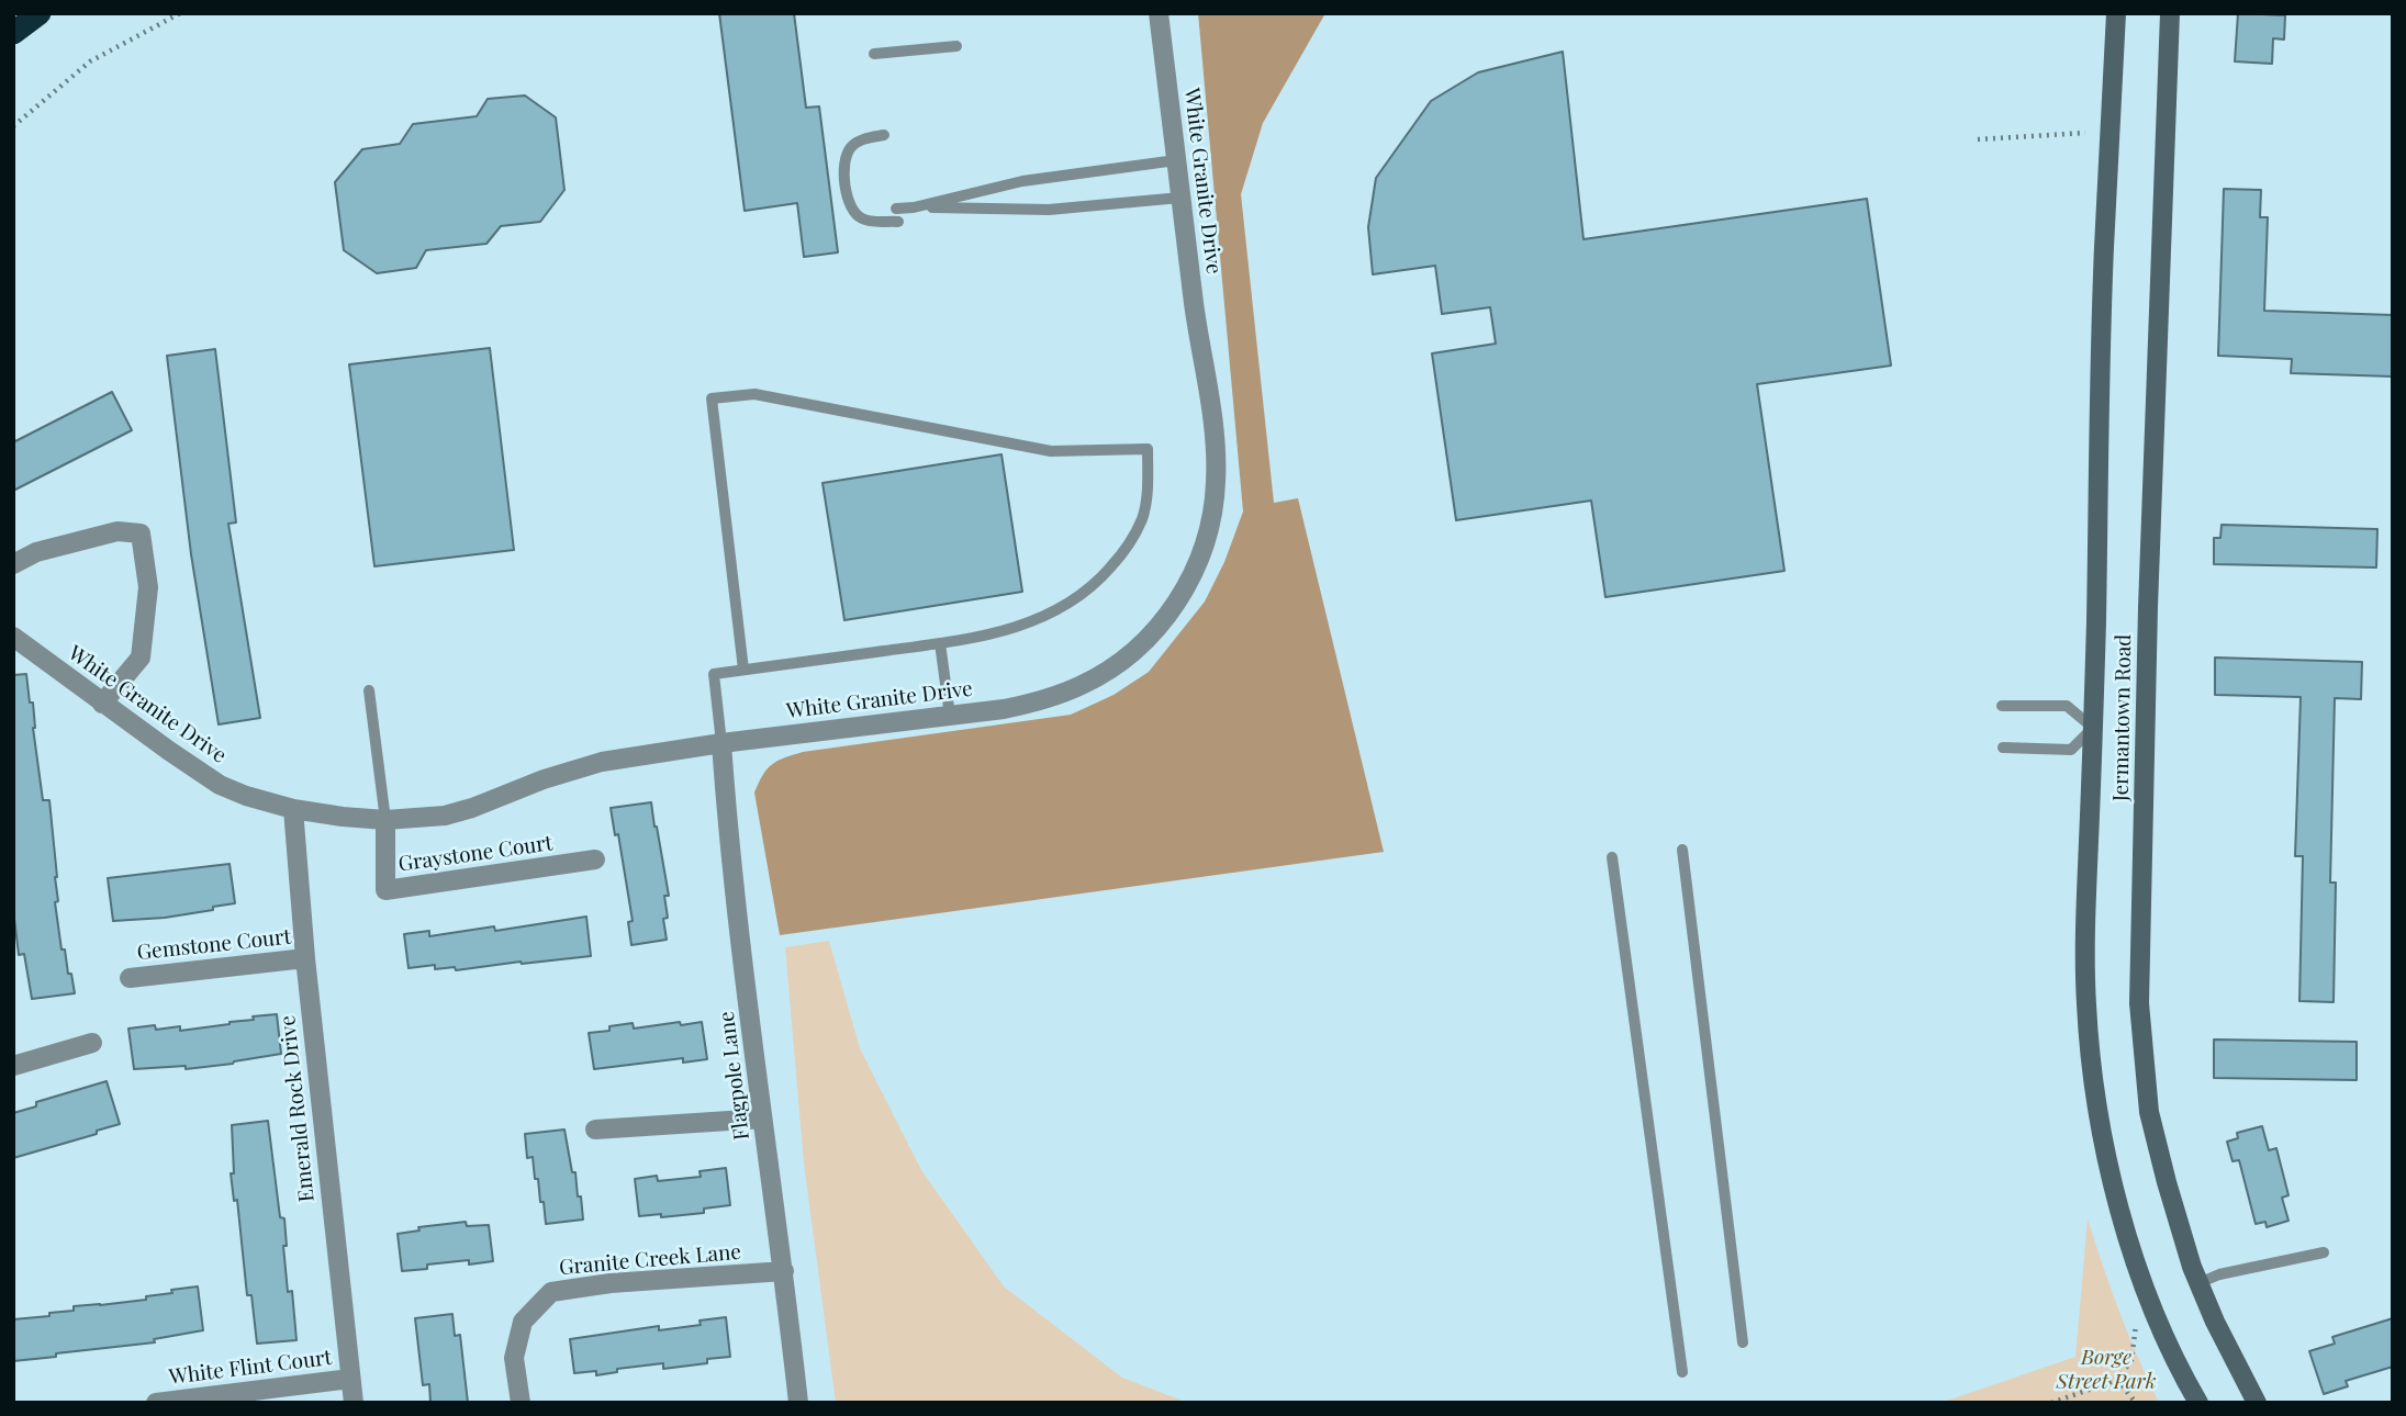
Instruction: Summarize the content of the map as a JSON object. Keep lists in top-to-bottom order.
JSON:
{
  "streets": {
    "main road": ["Jermantown Road"],
    "street": [
      "White Granite Drive",
      "Graystone Court",
      "Gemstone Court",
      "Flagpole Lane",
      "Emerald Rock Drive",
      "Granite Creek Lane",
      "White Flint Court"
    ]
  },
  "crossings": [
    ["White Granite Drive", "Graystone Court"],
    ["White Granite Drive", "Flagpole Lane"],
    ["White Granite Drive", "Emerald Rock Drive"],
    ["Gemstone Court", "Emerald Rock Drive"],
    ["Flagpole Lane", "Granite Creek Lane"],
    ["Emerald Rock Drive", "White Flint Court"]
  ],
  "parks": ["Borge Street Park"]
}
